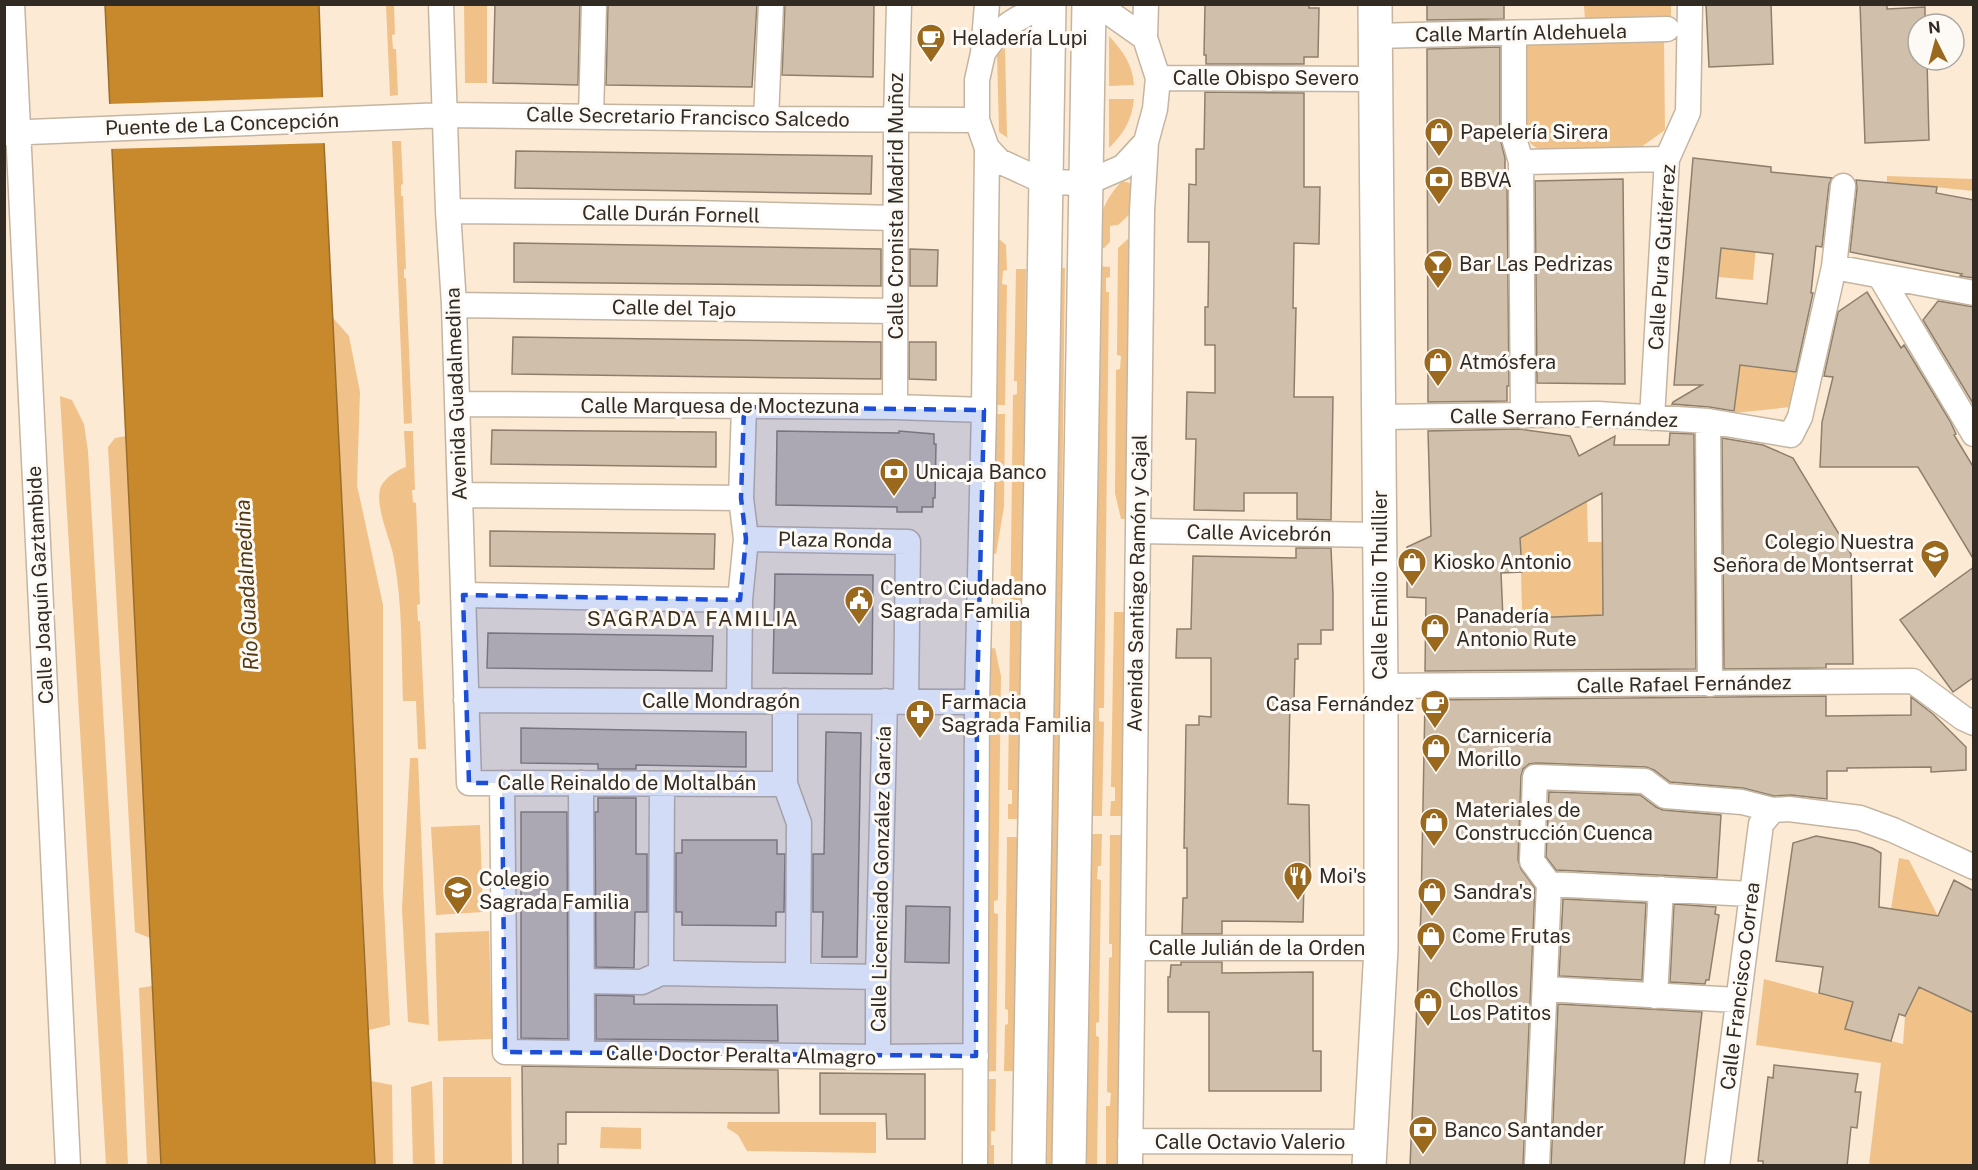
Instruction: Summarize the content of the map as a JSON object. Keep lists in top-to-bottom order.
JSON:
{
  "streets": {
    "main road": ["Calle Emilio Thuillier"],
    "street": [
      "Calle Martín Aldehuela",
      "Calle Obispo Severo",
      "Calle Secretario Francisco Salcedo",
      "Puente de La Concepción",
      "Calle Cronista Madrid Muñoz",
      "Calle Durán Fornell",
      "Calle Pura Gutiérrez",
      "Calle del Tajo",
      "Avenida Guadalmedina",
      "Calle Marquesa de Moctezuna",
      "Calle Serrano Fernández",
      "Calle Avicebrón",
      "Plaza Ronda",
      "Avenida Santiago Ramón y Cajal",
      "Calle Joaquín Gaztambide",
      "Calle Rafael Fernández",
      "Calle Mondragón",
      "Calle Reinaldo de Moltalbán",
      "Calle Licenciado González García",
      "Calle Julián de la Orden",
      "Calle Francisco Correa",
      "Calle Doctor Peralta Almagro",
      "Calle Octavio Valerio"
    ]
  },
  "crossings": [
    ["Calle Martín Aldehuela", "Calle Emilio Thuillier"],
    ["Calle Obispo Severo", "Avenida Santiago Ramón y Cajal"],
    ["Calle Obispo Severo", "Calle Emilio Thuillier"],
    ["Calle Secretario Francisco Salcedo", "Puente de La Concepción"],
    ["Calle Secretario Francisco Salcedo", "Calle Cronista Madrid Muñoz"],
    ["Calle Secretario Francisco Salcedo", "Avenida Guadalmedina"],
    ["Puente de La Concepción", "Calle Joaquín Gaztambide"],
    ["Calle Cronista Madrid Muñoz", "Calle Durán Fornell"],
    ["Calle Cronista Madrid Muñoz", "Calle del Tajo"],
    ["Calle Cronista Madrid Muñoz", "Calle Marquesa de Moctezuna"],
    ["Calle Durán Fornell", "Avenida Guadalmedina"],
    ["Calle Pura Gutiérrez", "Calle Serrano Fernández"],
    ["Calle del Tajo", "Avenida Guadalmedina"],
    ["Avenida Guadalmedina", "Calle Marquesa de Moctezuna"],
    ["Avenida Guadalmedina", "Calle Mondragón"],
    ["Avenida Guadalmedina", "Calle Reinaldo de Moltalbán"],
    ["Calle Serrano Fernández", "Calle Emilio Thuillier"],
    ["Calle Avicebrón", "Avenida Santiago Ramón y Cajal"],
    ["Calle Avicebrón", "Calle Emilio Thuillier"],
    ["Plaza Ronda", "Calle Mondragón"],
    ["Plaza Ronda", "Calle Licenciado González García"],
    ["Avenida Santiago Ramón y Cajal", "Calle Julián de la Orden"],
    ["Avenida Santiago Ramón y Cajal", "Calle Octavio Valerio"],
    ["Calle Emilio Thuillier", "Calle Rafael Fernández"],
    ["Calle Emilio Thuillier", "Calle Julián de la Orden"],
    ["Calle Emilio Thuillier", "Calle Octavio Valerio"],
    ["Calle Mondragón", "Calle Licenciado González García"],
    ["Calle Reinaldo de Moltalbán", "Calle Doctor Peralta Almagro"],
    ["Calle Licenciado González García", "Calle Doctor Peralta Almagro"]
  ],
  "districts": ["SAGRADA FAMILIA"],
  "water": ["Río Guadalmedina"],
  "places": {
    "cafe": ["Heladería Lupi", "Casa Fernández"],
    "shop": [
      "Papelería Sirera",
      "Atmósfera",
      "Kiosko Antonio",
      "Panadería Antonio Rute",
      "Carnicería Morillo",
      "Materiales de Construcción Cuenca",
      "Sandra's",
      "Come Frutas",
      "Chollos Los Patitos"
    ],
    "bank": ["BBVA", "Unicaja Banco", "Banco Santander"],
    "bar": ["Bar Las Pedrizas"],
    "school or university": ["Colegio Nuestra Señora de Montserrat", "Colegio Sagrada Familia"],
    "public building": ["Centro Ciudadano Sagrada Familia"],
    "pharmacy": ["Farmacia Sagrada Familia"],
    "restaurant": ["Moi's"]
  },
  "north": "top"
}
